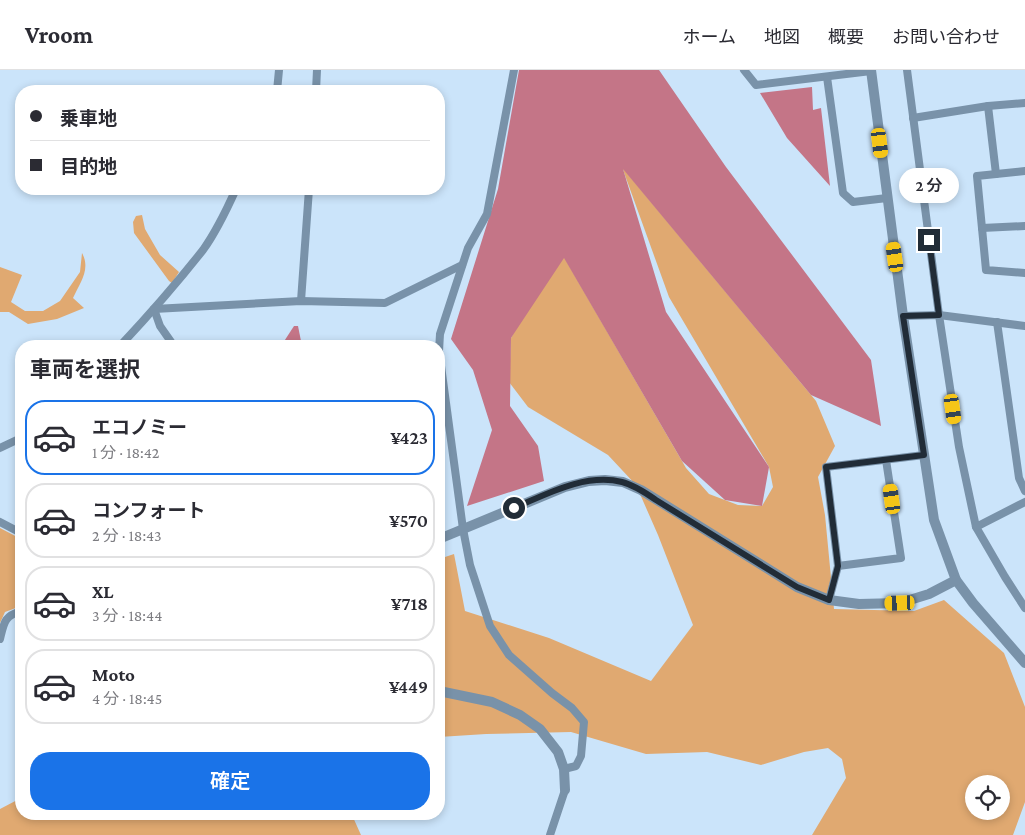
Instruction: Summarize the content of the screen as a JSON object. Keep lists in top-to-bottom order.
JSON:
{
  "page": {
    "header": "Vroom",
    "nav": [
      "ホーム",
      "地図",
      "概要",
      "お問い合わせ"
    ],
    "banner": ["乗車地", "目的地"],
    "bubble": "2 分",
    "heading": "車両を選択",
    "list": [
      {
        "name": "エコノミー",
        "note": "1 分 · 18:42",
        "value": "¥423"
      },
      {
        "name": "コンフォート",
        "note": "2 分 · 18:43",
        "value": "¥570"
      },
      {
        "name": "XL",
        "note": "3 分 · 18:44",
        "value": "¥718"
      },
      {
        "name": "Moto",
        "note": "4 分 · 18:45",
        "value": "¥449"
      }
    ],
    "buttons": "確定"
  }
}
